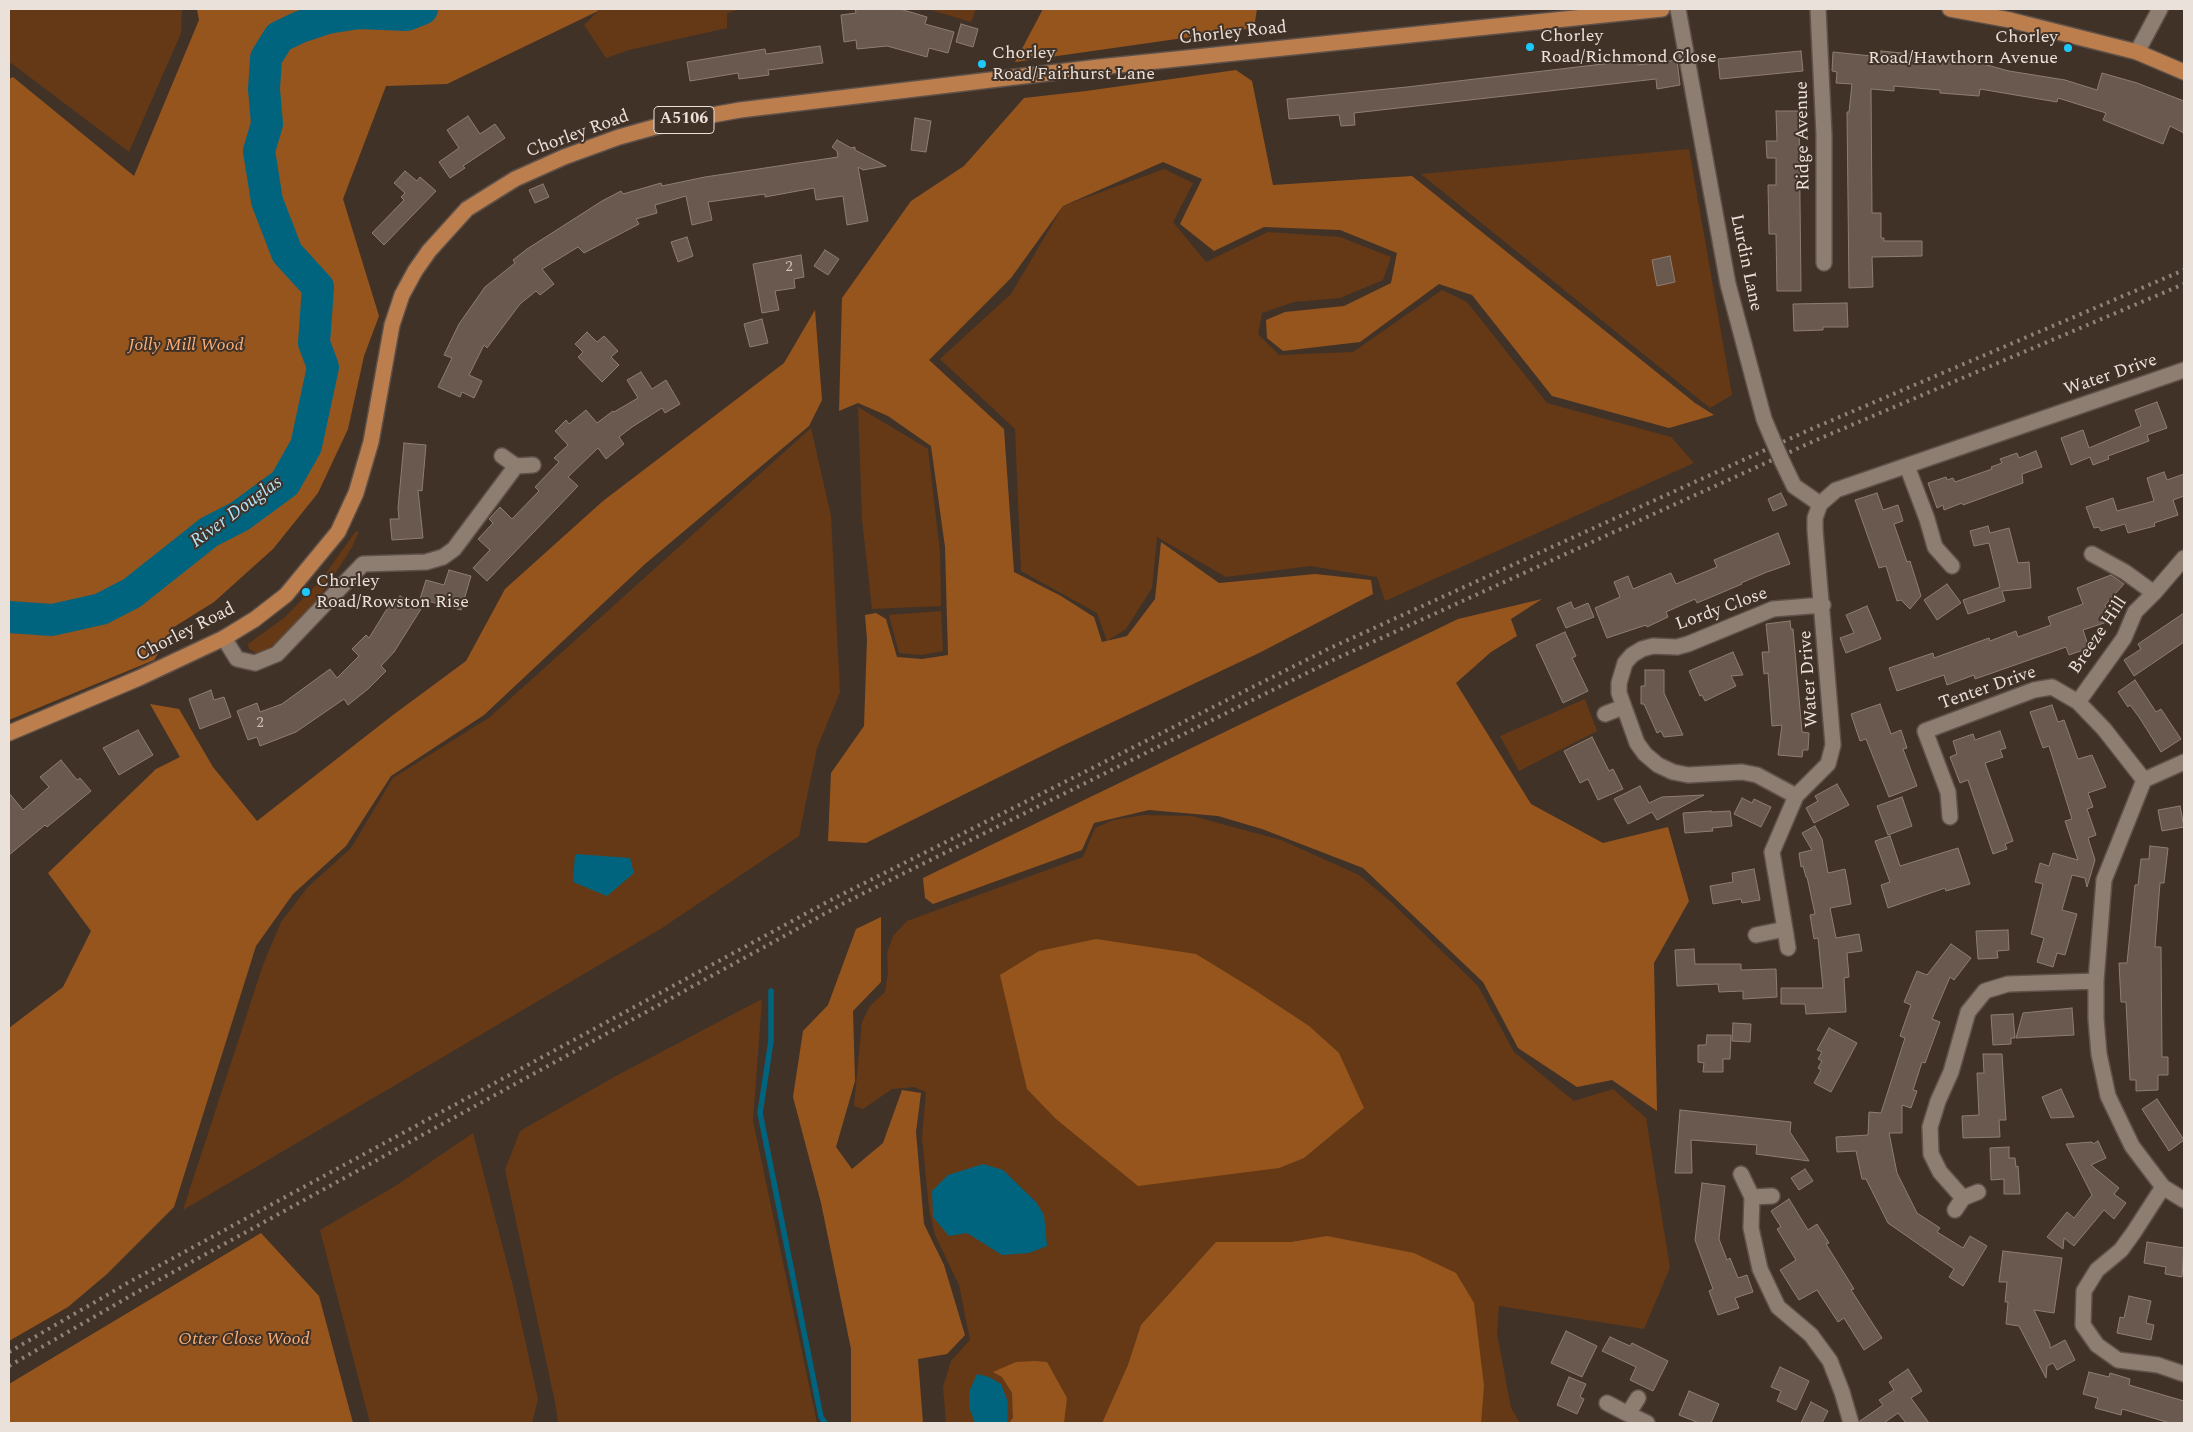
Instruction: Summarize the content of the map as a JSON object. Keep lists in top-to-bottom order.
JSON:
{
  "streets": {
    "main road": ["Chorley Road", "A5106"],
    "street": [
      "Ridge Avenue",
      "Lurdin Lane",
      "Water Drive",
      "Lordy Close",
      "Breeze Hill",
      "Tenter Drive"
    ]
  },
  "crossings": [
    ["Lurdin Lane", "Water Drive"],
    ["Water Drive", "Lordy Close"],
    ["Breeze Hill", "Tenter Drive"]
  ],
  "water": ["River Douglas"],
  "parks": ["Jolly Mill Wood", "Otter Close Wood"],
  "places": [
    "Chorley Road/Richmond Close",
    "Chorley Road/Hawthorn Avenue",
    "Chorley Road/Fairhurst Lane",
    "Chorley Road/Rowston Rise"
  ],
  "house_numbers": ["2", "2"]
}
